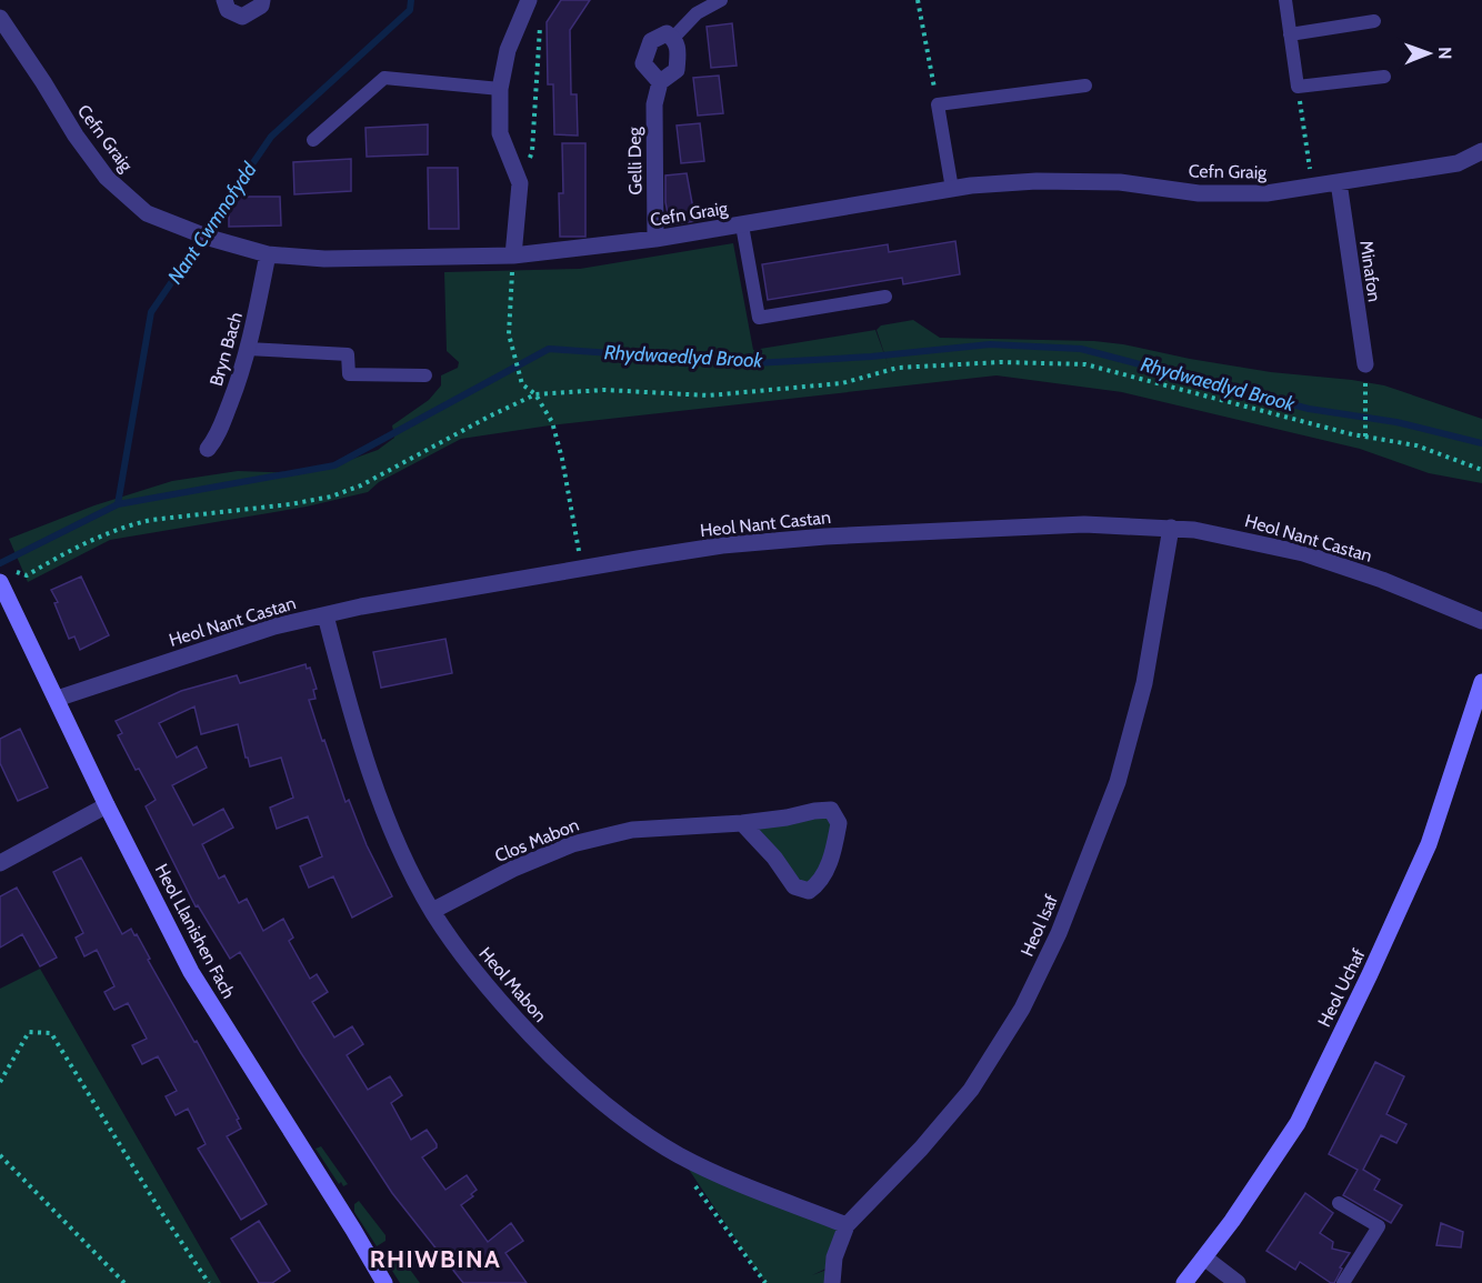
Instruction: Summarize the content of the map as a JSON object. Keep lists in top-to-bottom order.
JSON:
{
  "streets": {
    "street": [
      "Cefn Graig",
      "Gelli Deg",
      "Minafon",
      "Bryn Bach",
      "Heol Nant Castan",
      "Clos Mabon",
      "Heol Isaf",
      "Heol Llanishen Fach",
      "Heol Mabon",
      "Heol Uchaf"
    ]
  },
  "crossings": [
    ["Cefn Graig", "Gelli Deg"],
    ["Cefn Graig", "Minafon"],
    ["Cefn Graig", "Bryn Bach"],
    ["Heol Nant Castan", "Heol Isaf"],
    ["Heol Nant Castan", "Heol Llanishen Fach"],
    ["Heol Nant Castan", "Heol Mabon"],
    ["Clos Mabon", "Heol Mabon"],
    ["Heol Isaf", "Heol Mabon"]
  ],
  "districts": ["RHIWBINA"],
  "water": ["Nant Cwmnofydd", "Rhydwaedlyd Brook"],
  "north": "right"
}
